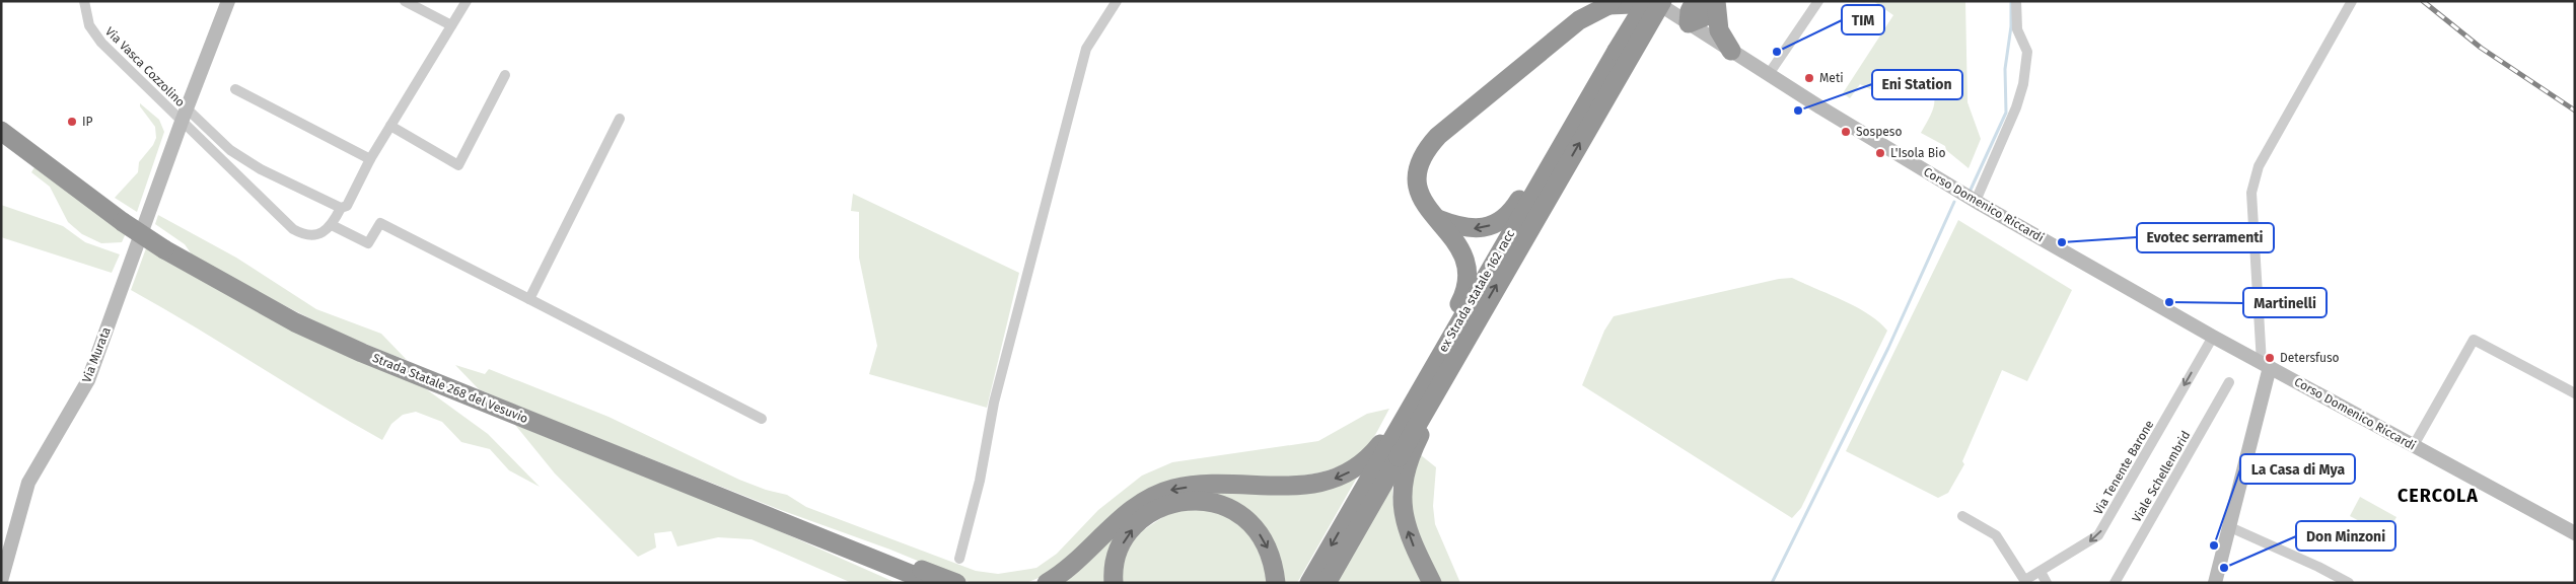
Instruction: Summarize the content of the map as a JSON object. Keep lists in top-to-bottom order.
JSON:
{
  "streets": {
    "highway": ["ex Strada statale 162 racc", "Strada Statale 268 del Vesuvio"],
    "main road": ["Corso Domenico Riccardi", "Via Murata"],
    "street": ["Via Vasca Cozzolino", "Via Tenente Barone", "Viale Schellembrid"]
  },
  "crossings": [
    ["Via Vasca Cozzolino", "Via Murata"],
    ["Corso Domenico Riccardi", "ex Strada statale 162 racc"],
    ["Corso Domenico Riccardi", "Via Tenente Barone"]
  ],
  "one_way": ["Via Tenente Barone"],
  "districts": ["CERCOLA"],
  "places": [
    "TIM",
    "Meti",
    "Eni Station",
    "IP",
    "Sospeso",
    "L'Isola Bio",
    "Evotec serramenti",
    "Martinelli",
    "Detersfuso",
    "La Casa di Mya",
    "Don Minzoni"
  ]
}
